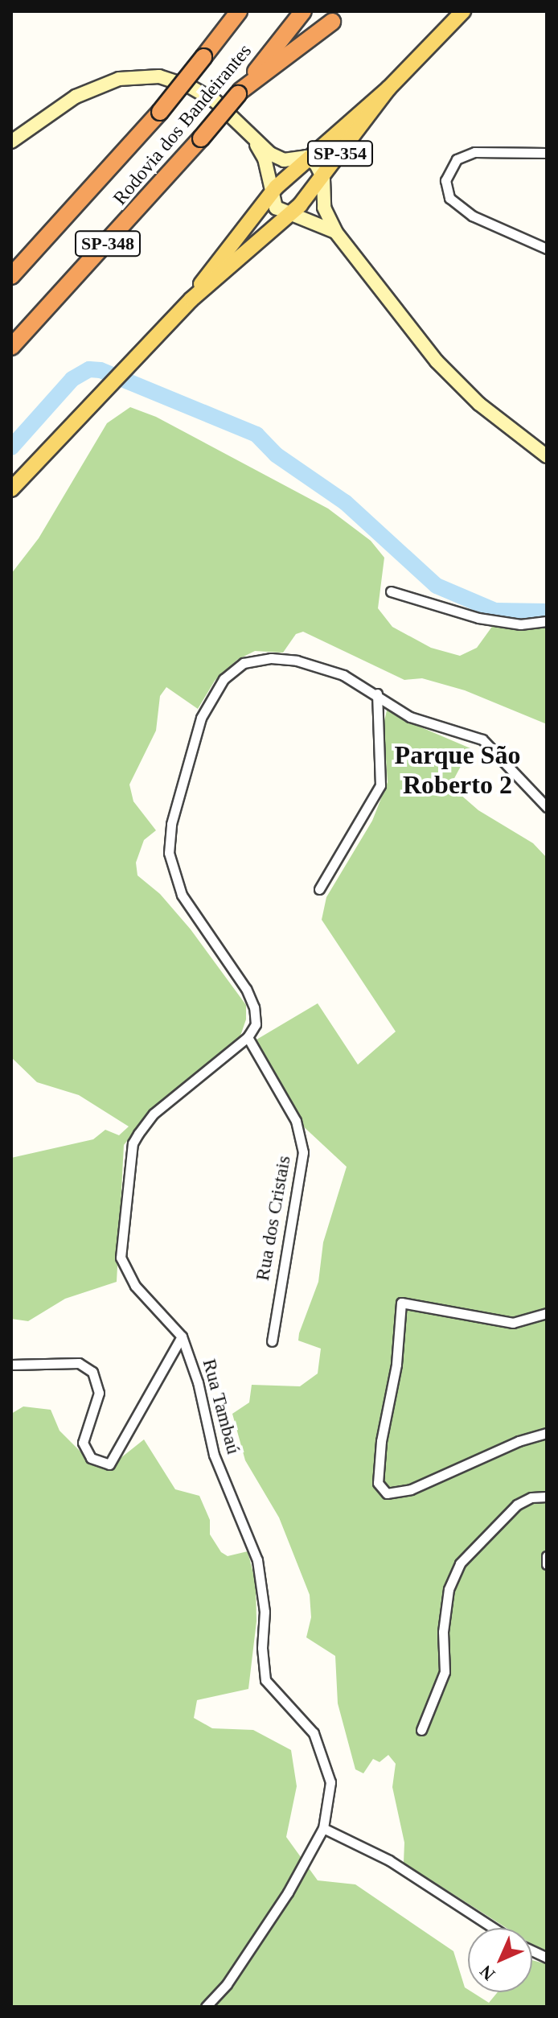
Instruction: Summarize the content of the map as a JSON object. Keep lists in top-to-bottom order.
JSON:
{
  "streets": {
    "highway": ["Rodovia dos Bandeirantes", "SP-348"],
    "main road": ["SP-354"],
    "street": ["Rua dos Cristais", "Rua Tambaú"]
  },
  "crossings": [
    ["Rua dos Cristais", "Rua Tambaú"]
  ],
  "districts": ["Parque São Roberto 2"],
  "north": "bottom left"
}
